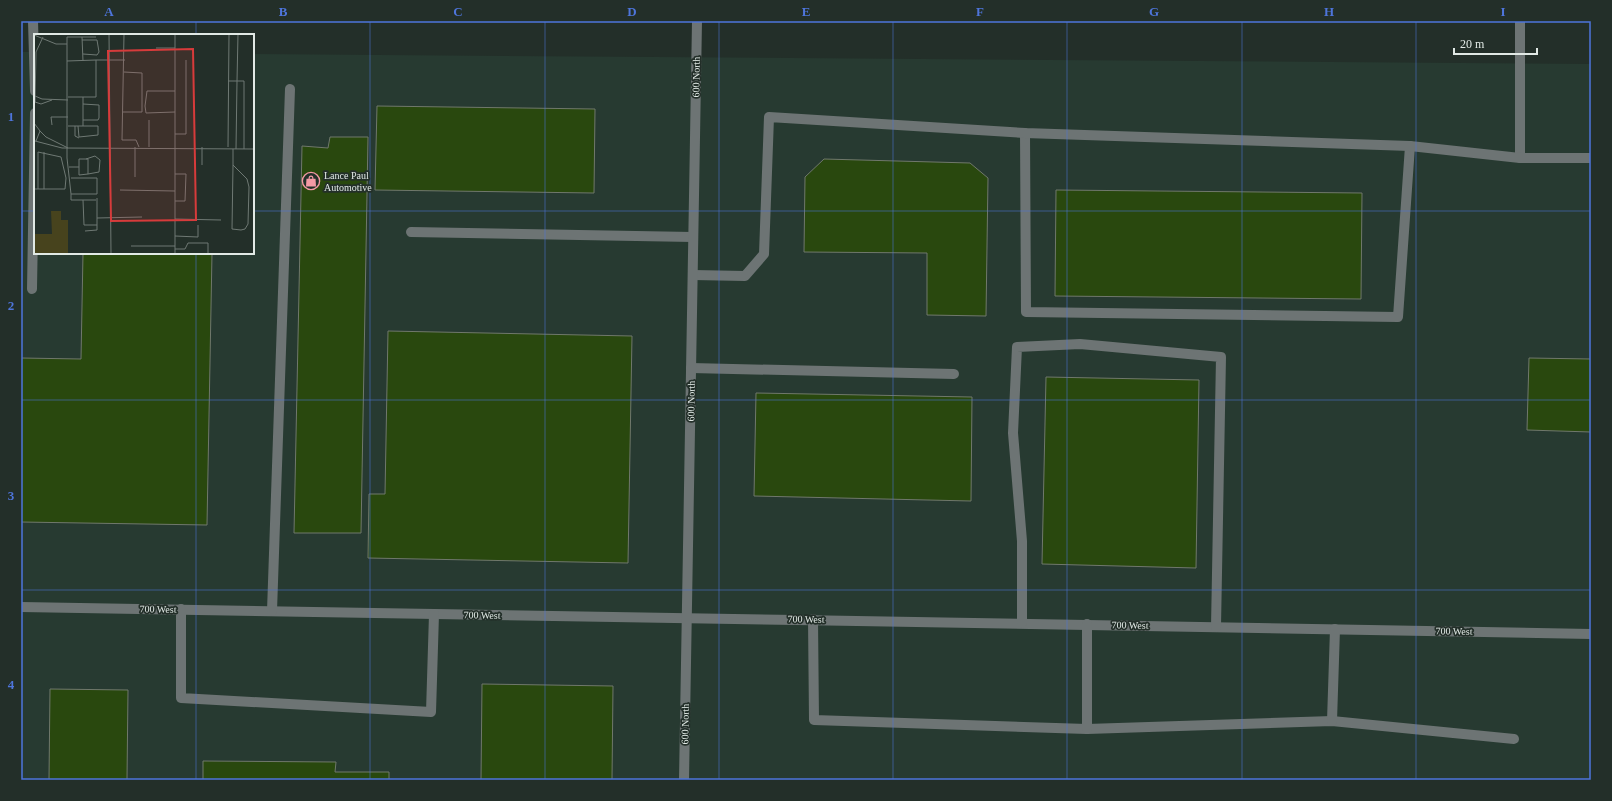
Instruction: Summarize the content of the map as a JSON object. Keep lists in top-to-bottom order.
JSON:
{
  "streets": {
    "street": ["600 North", "700 West"]
  },
  "crossings": [
    ["600 North", "700 West"]
  ],
  "places": {
    "shop": ["Lance Paul Automotive"]
  },
  "scale_bar": "20 m",
  "grid": {
    "columns": [
      "A",
      "B",
      "C",
      "D",
      "E",
      "F",
      "G",
      "H",
      "I"
    ],
    "rows": [
      "1",
      "2",
      "3",
      "4"
    ]
  }
}
